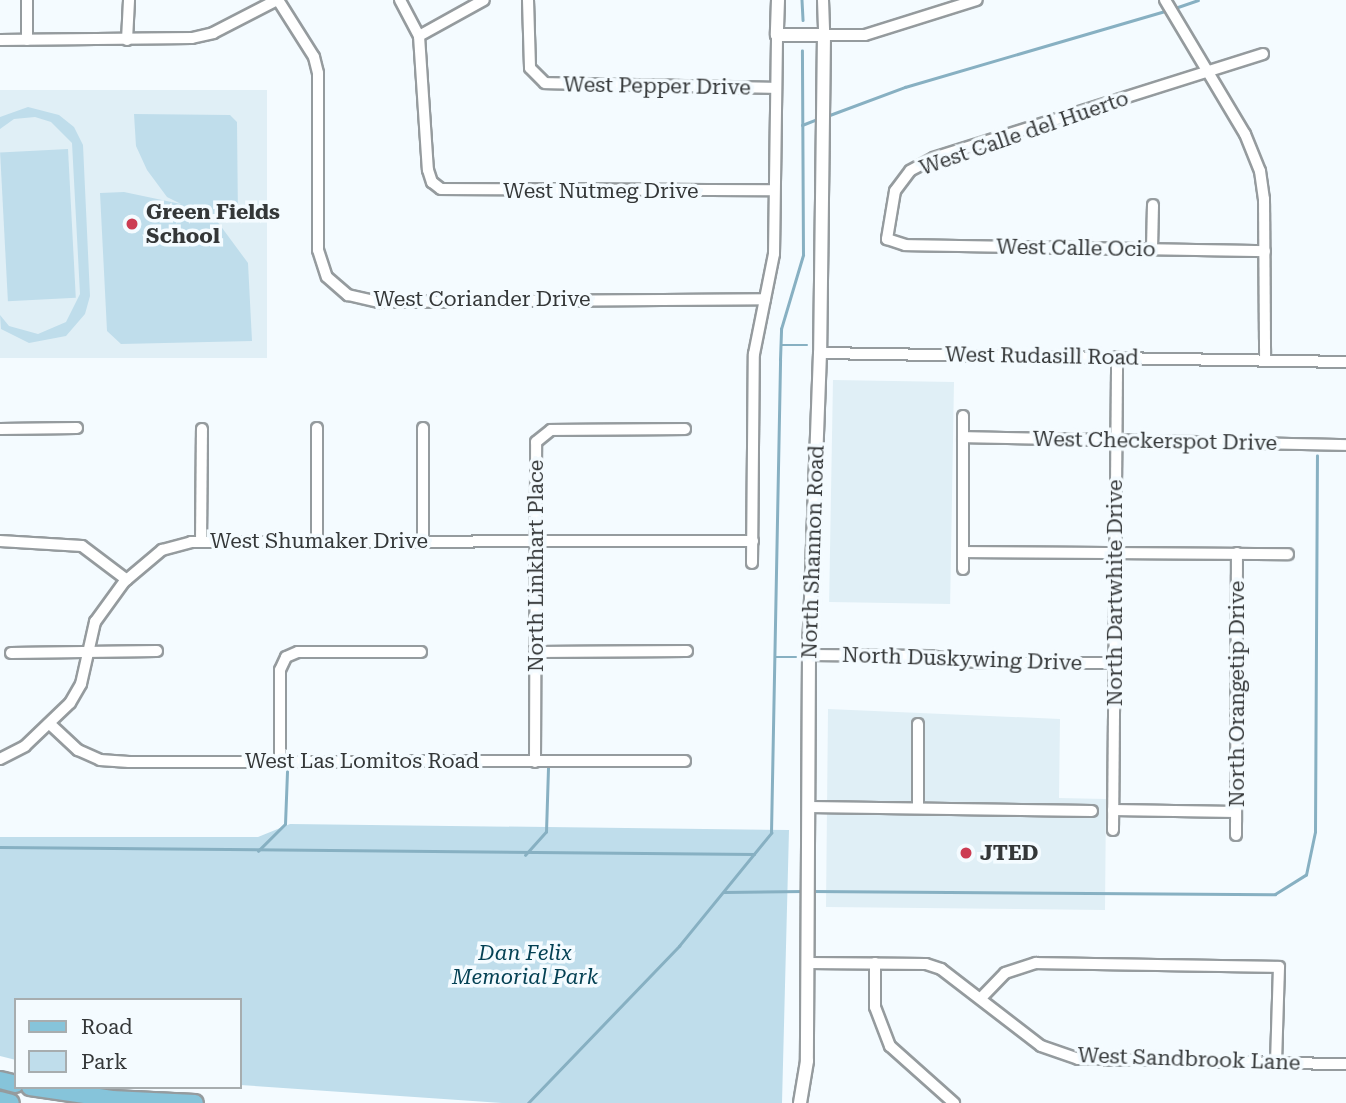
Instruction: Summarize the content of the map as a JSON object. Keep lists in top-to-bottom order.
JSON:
{
  "streets": {
    "street": [
      "West Pepper Drive",
      "West Calle del Huerto",
      "West Nutmeg Drive",
      "West Calle Ocio",
      "West Coriander Drive",
      "West Rudasill Road",
      "West Checkerspot Drive",
      "West Shumaker Drive",
      "North Shannon Road",
      "North Linkhart Place",
      "North Dartwhite Drive",
      "North Duskywing Drive",
      "North Orangetip Drive",
      "West Las Lomitos Road",
      "West Sandbrook Lane"
    ]
  },
  "crossings": [
    ["West Calle del Huerto", "West Calle Ocio"],
    ["West Rudasill Road", "North Shannon Road"],
    ["West Rudasill Road", "North Dartwhite Drive"],
    ["West Checkerspot Drive", "North Dartwhite Drive"],
    ["West Shumaker Drive", "North Linkhart Place"],
    ["West Shumaker Drive", "West Las Lomitos Road"],
    ["North Shannon Road", "North Duskywing Drive"],
    ["North Shannon Road", "West Sandbrook Lane"],
    ["North Linkhart Place", "West Las Lomitos Road"],
    ["North Dartwhite Drive", "North Duskywing Drive"]
  ],
  "parks": ["Dan Felix Memorial Park"],
  "places": ["Green Fields School", "JTED"],
  "legend": ["Road", "Park"]
}
